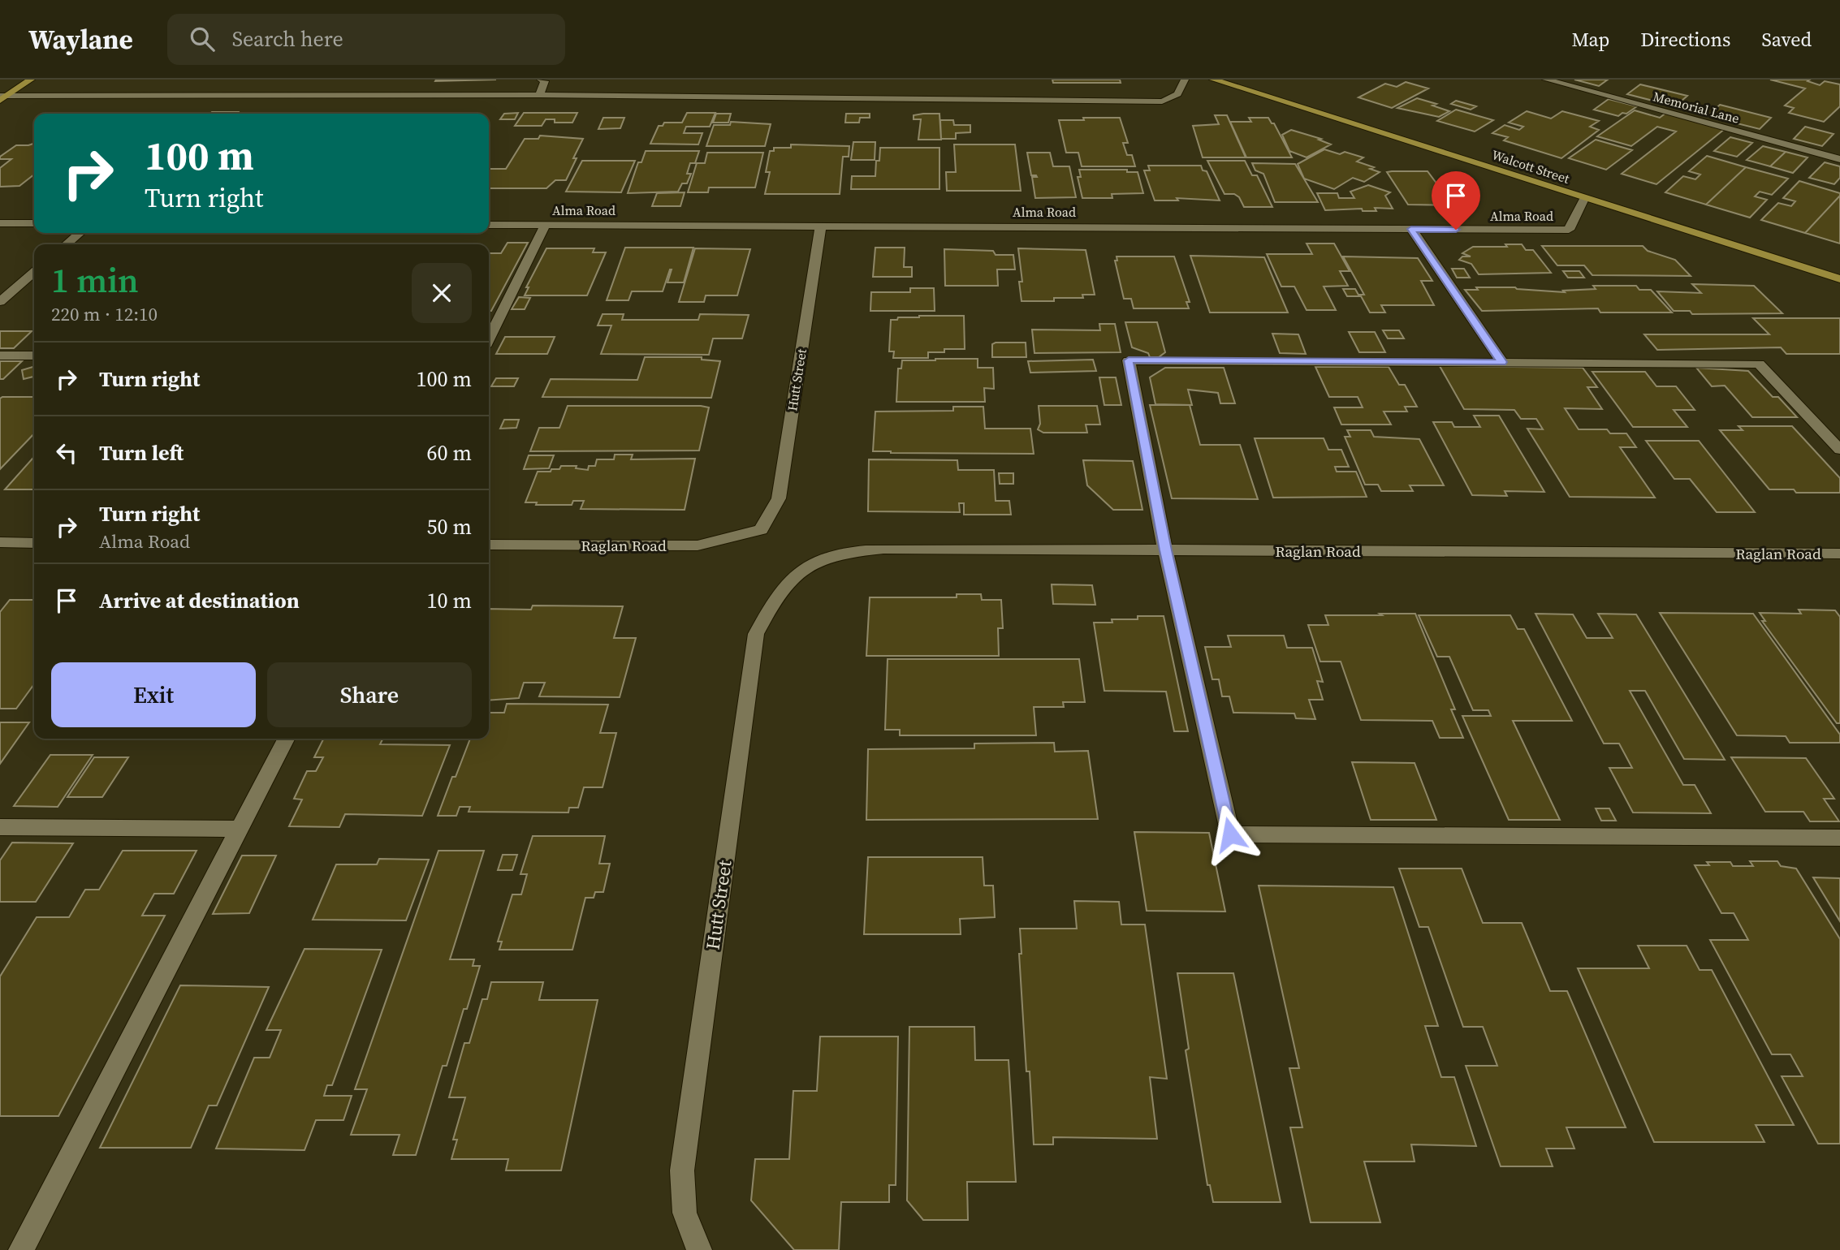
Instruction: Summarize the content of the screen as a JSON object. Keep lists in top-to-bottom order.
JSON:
{
  "streets": {
    "main road": ["Walcott Street"],
    "street": [
      "Memorial Lane",
      "Alma Road",
      "Hutt Street",
      "Raglan Road"
    ]
  },
  "crossings": [
    ["Walcott Street", "Alma Road"],
    ["Alma Road", "Hutt Street"],
    ["Hutt Street", "Raglan Road"]
  ],
  "page": {
    "header": "Waylane",
    "search": "Search here",
    "nav": ["Map", "Directions", "Saved"],
    "turn": ["100 m", "Turn right"],
    "heading": ["1 min", "220 m · 12:10"],
    "list": [
      {
        "name": "Turn right",
        "value": "100 m"
      },
      {
        "name": "Turn left",
        "value": "60 m"
      },
      {
        "name": "Turn right",
        "note": "Alma Road",
        "value": "50 m"
      },
      {
        "name": "Arrive at destination",
        "value": "10 m"
      }
    ],
    "buttons": ["Exit", "Share"]
  }
}
